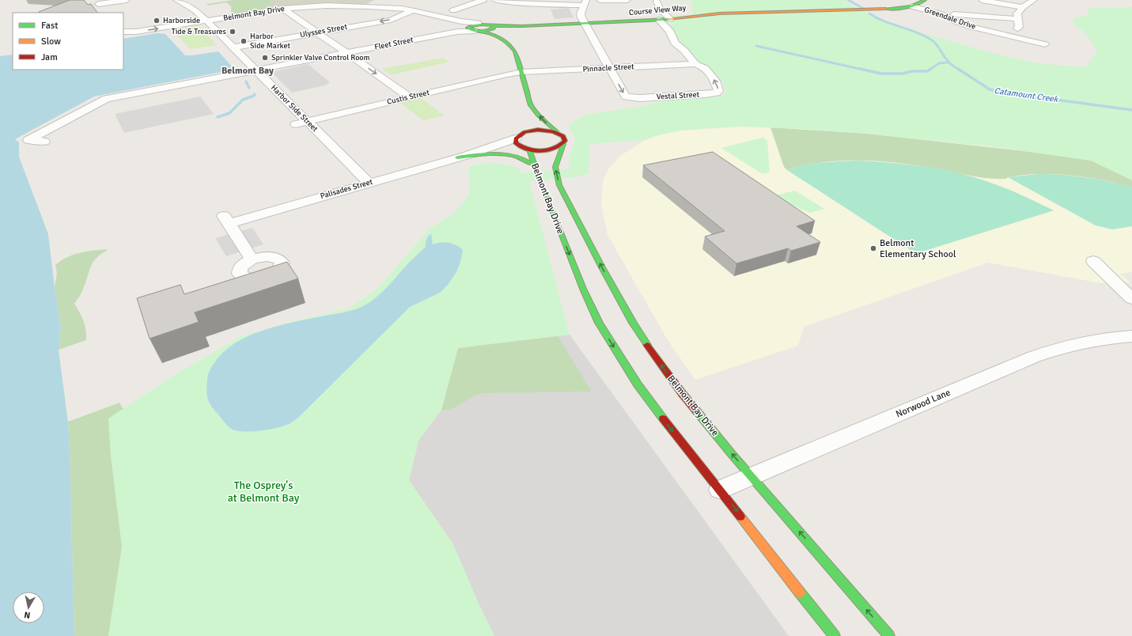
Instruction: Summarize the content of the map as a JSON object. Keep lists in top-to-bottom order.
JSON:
{
  "streets": {
    "street": [
      "Course View Way",
      "Belmont Bay Drive",
      "Greendale Drive",
      "Ulysses Street",
      "Fleet Street",
      "Pinnacle Street",
      "Vestal Street",
      "Custis Street",
      "Harbor Side Street",
      "Palisades Street",
      "Norwood Lane"
    ]
  },
  "crossings": [
    ["Course View Way", "Belmont Bay Drive"],
    ["Course View Way", "Greendale Drive"],
    ["Course View Way", "Vestal Street"],
    ["Belmont Bay Drive", "Ulysses Street"],
    ["Belmont Bay Drive", "Fleet Street"],
    ["Belmont Bay Drive", "Pinnacle Street"],
    ["Belmont Bay Drive", "Custis Street"],
    ["Belmont Bay Drive", "Harbor Side Street"],
    ["Belmont Bay Drive", "Palisades Street"],
    ["Belmont Bay Drive", "Norwood Lane"],
    ["Ulysses Street", "Harbor Side Street"],
    ["Fleet Street", "Harbor Side Street"],
    ["Pinnacle Street", "Vestal Street"],
    ["Pinnacle Street", "Custis Street"],
    ["Custis Street", "Harbor Side Street"],
    ["Harbor Side Street", "Palisades Street"]
  ],
  "one_way": ["Ulysses Street"],
  "districts": ["Belmont Bay"],
  "water": ["Catamount Creek"],
  "parks": ["The Osprey's at Belmont Bay"],
  "places": [
    "Harborside",
    "Tide & Treasures",
    "Harbor Side Market",
    "Sprinkler Valve Control Room",
    "Belmont Elementary School"
  ],
  "legend": ["Fast", "Slow", "Jam"],
  "north": "bottom"
}
